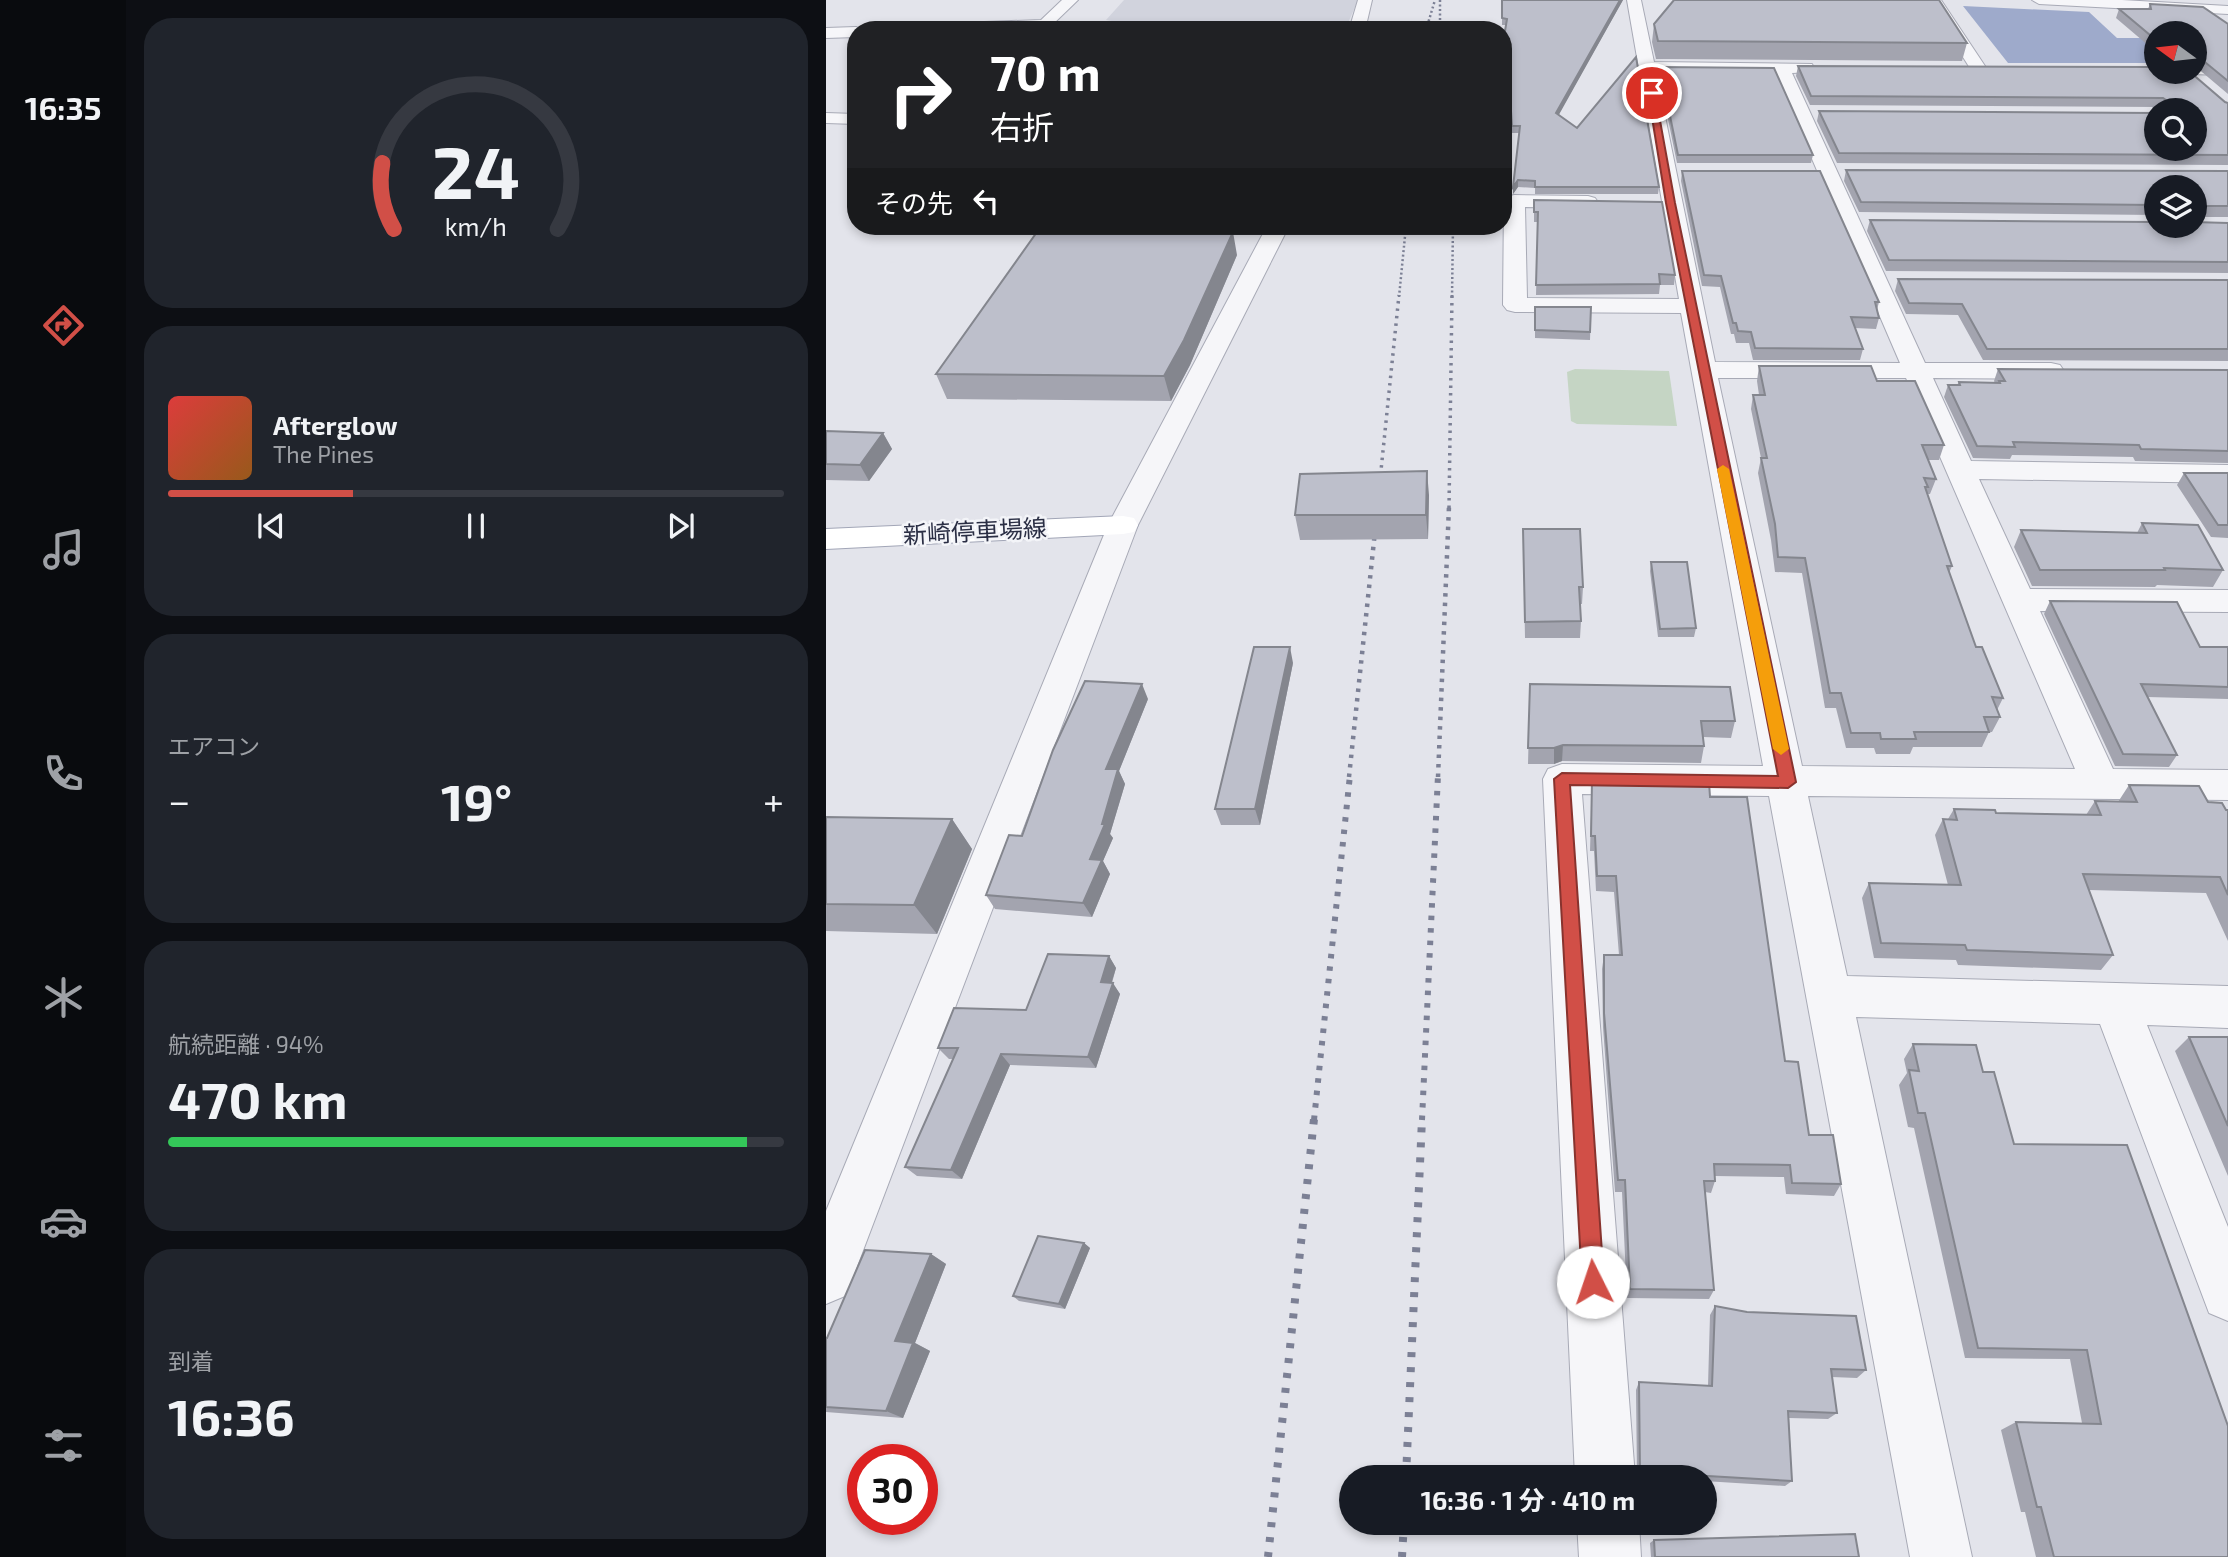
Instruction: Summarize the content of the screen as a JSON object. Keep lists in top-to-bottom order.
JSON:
{
  "streets": {
    "main road": ["新崎停車場線"]
  },
  "north": "left",
  "page": {
    "tabs": "16:35",
    "turn": ["70 m", "右折"],
    "then": "その先",
    "song": ["Afterglow", "The Pines"],
    "tile": [
      "エアコン",
      ["航続距離 · 94%", "470 km"],
      ["到着", "16:36"]
    ],
    "heat": ["−", "19°", "+"],
    "limit": "30",
    "trip": "16:36 · 1 分 · 410 m",
    "gauge": ["24", "km/h"]
  }
}
